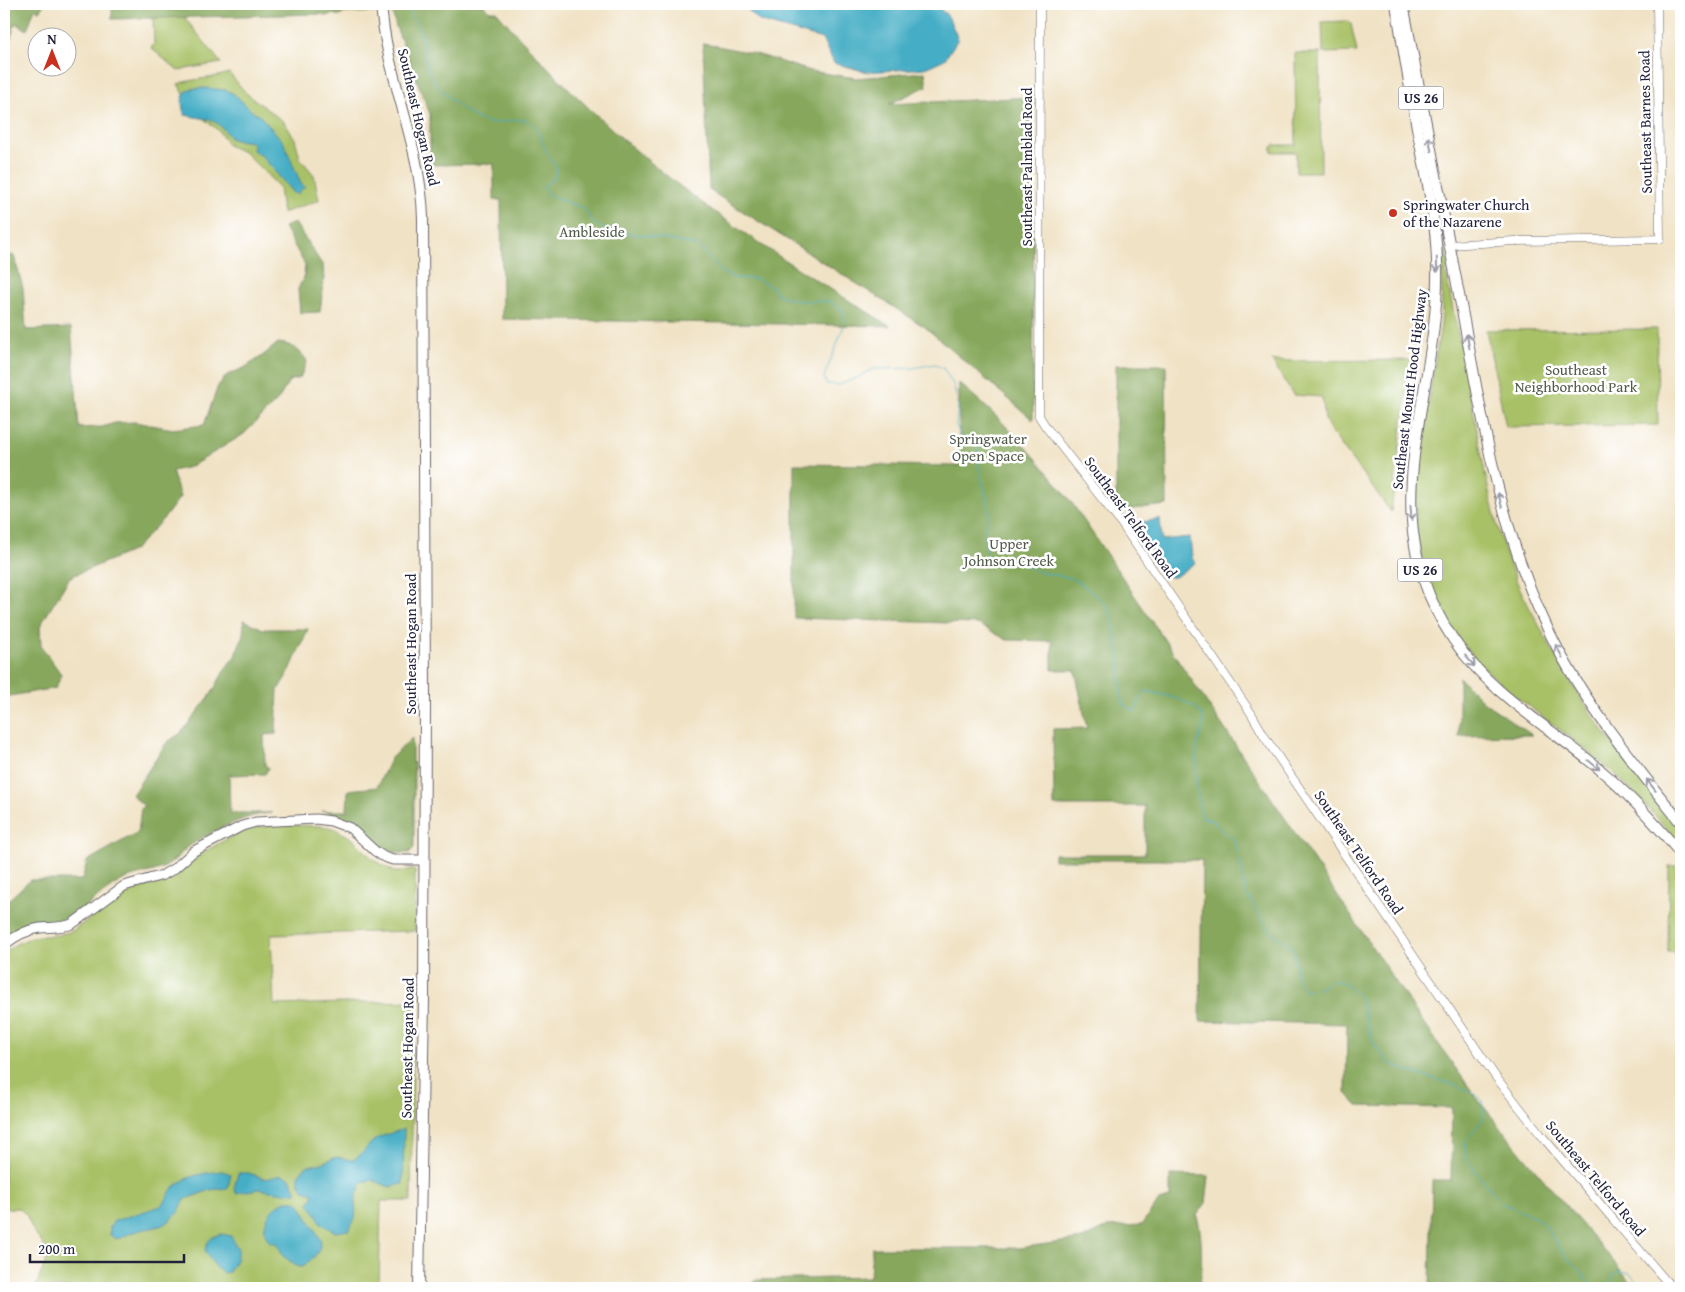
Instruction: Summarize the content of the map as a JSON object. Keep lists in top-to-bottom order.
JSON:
{
  "streets": {
    "main road": ["US 26", "Southeast Hogan Road", "Southeast Mount Hood Highway"],
    "street": ["Southeast Barnes Road", "Southeast Palmblad Road", "Southeast Telford Road"]
  },
  "crossings": [
    ["US 26", "Southeast Barnes Road"],
    ["Southeast Palmblad Road", "Southeast Telford Road"]
  ],
  "parks": [
    "Ambleside",
    "Southeast Neighborhood Park",
    "Springwater Open Space",
    "Upper Johnson Creek"
  ],
  "places": ["Springwater Church of the Nazarene"],
  "scale_bar": "200 m",
  "north": "top"
}
